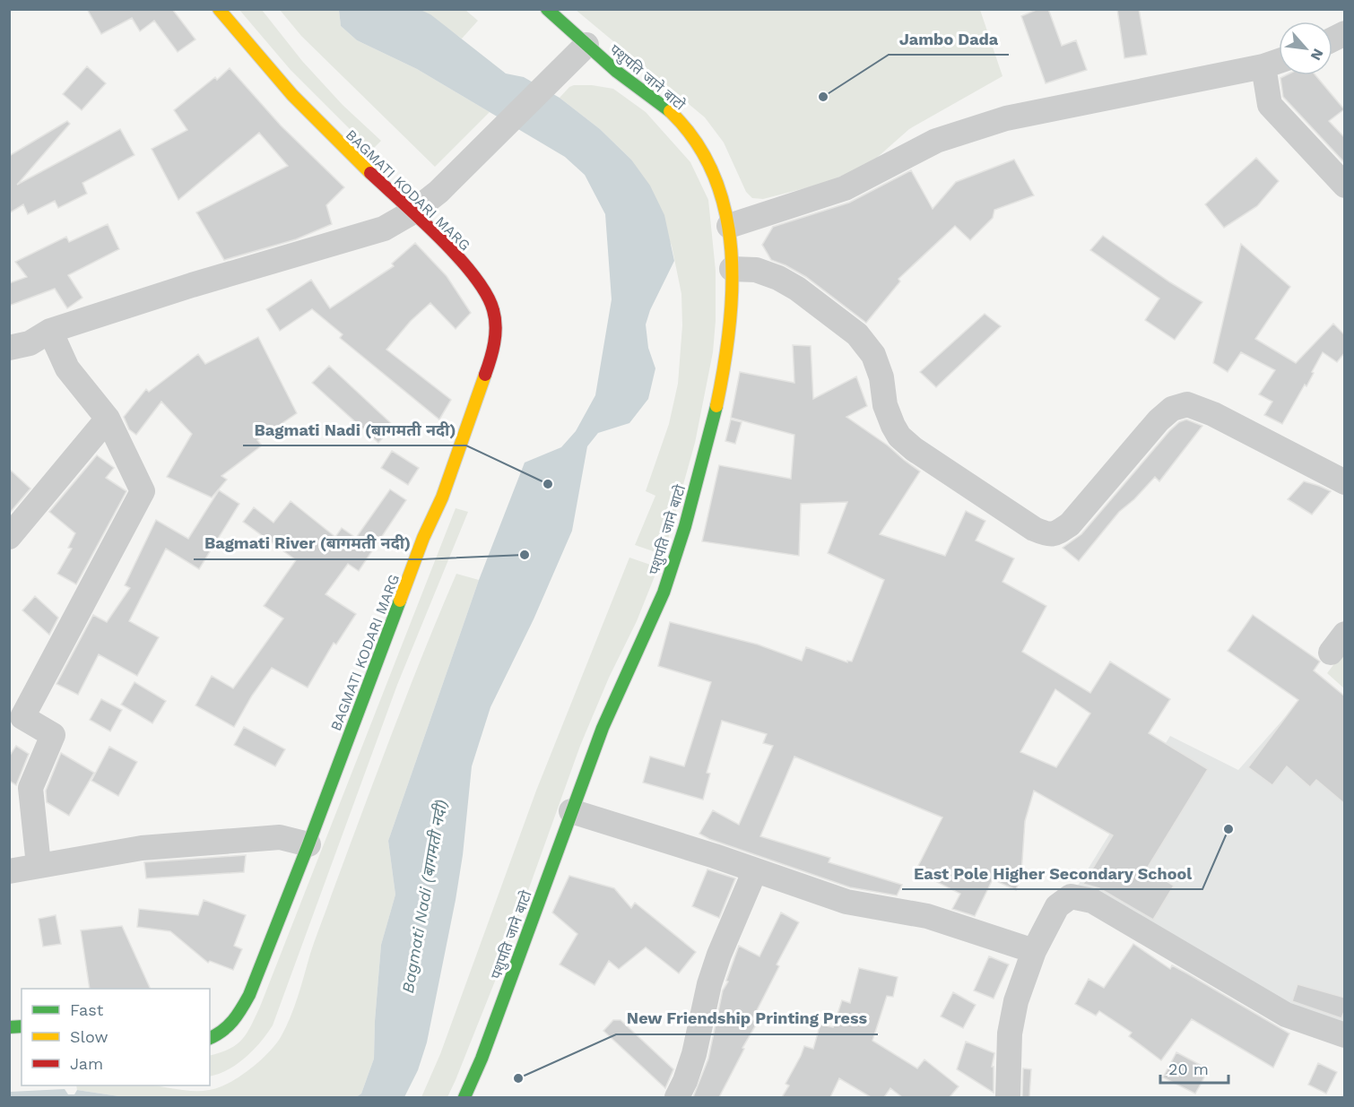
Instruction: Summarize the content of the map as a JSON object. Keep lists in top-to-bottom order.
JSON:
{
  "streets": {
    "main road": ["पशुपति जाने बाटो", "BAGMATI KODARI MARG"]
  },
  "water": ["Bagmati Nadi (बागमती नदी)"],
  "places": [
    "Jambo Dada",
    "Bagmati Nadi (बागमती नदी)",
    "Bagmati River (बागमती नदी)",
    "East Pole Higher Secondary School",
    "New Friendship Printing Press"
  ],
  "legend": ["Fast", "Slow", "Jam"],
  "scale_bar": "20 m",
  "north": "bottom right"
}
